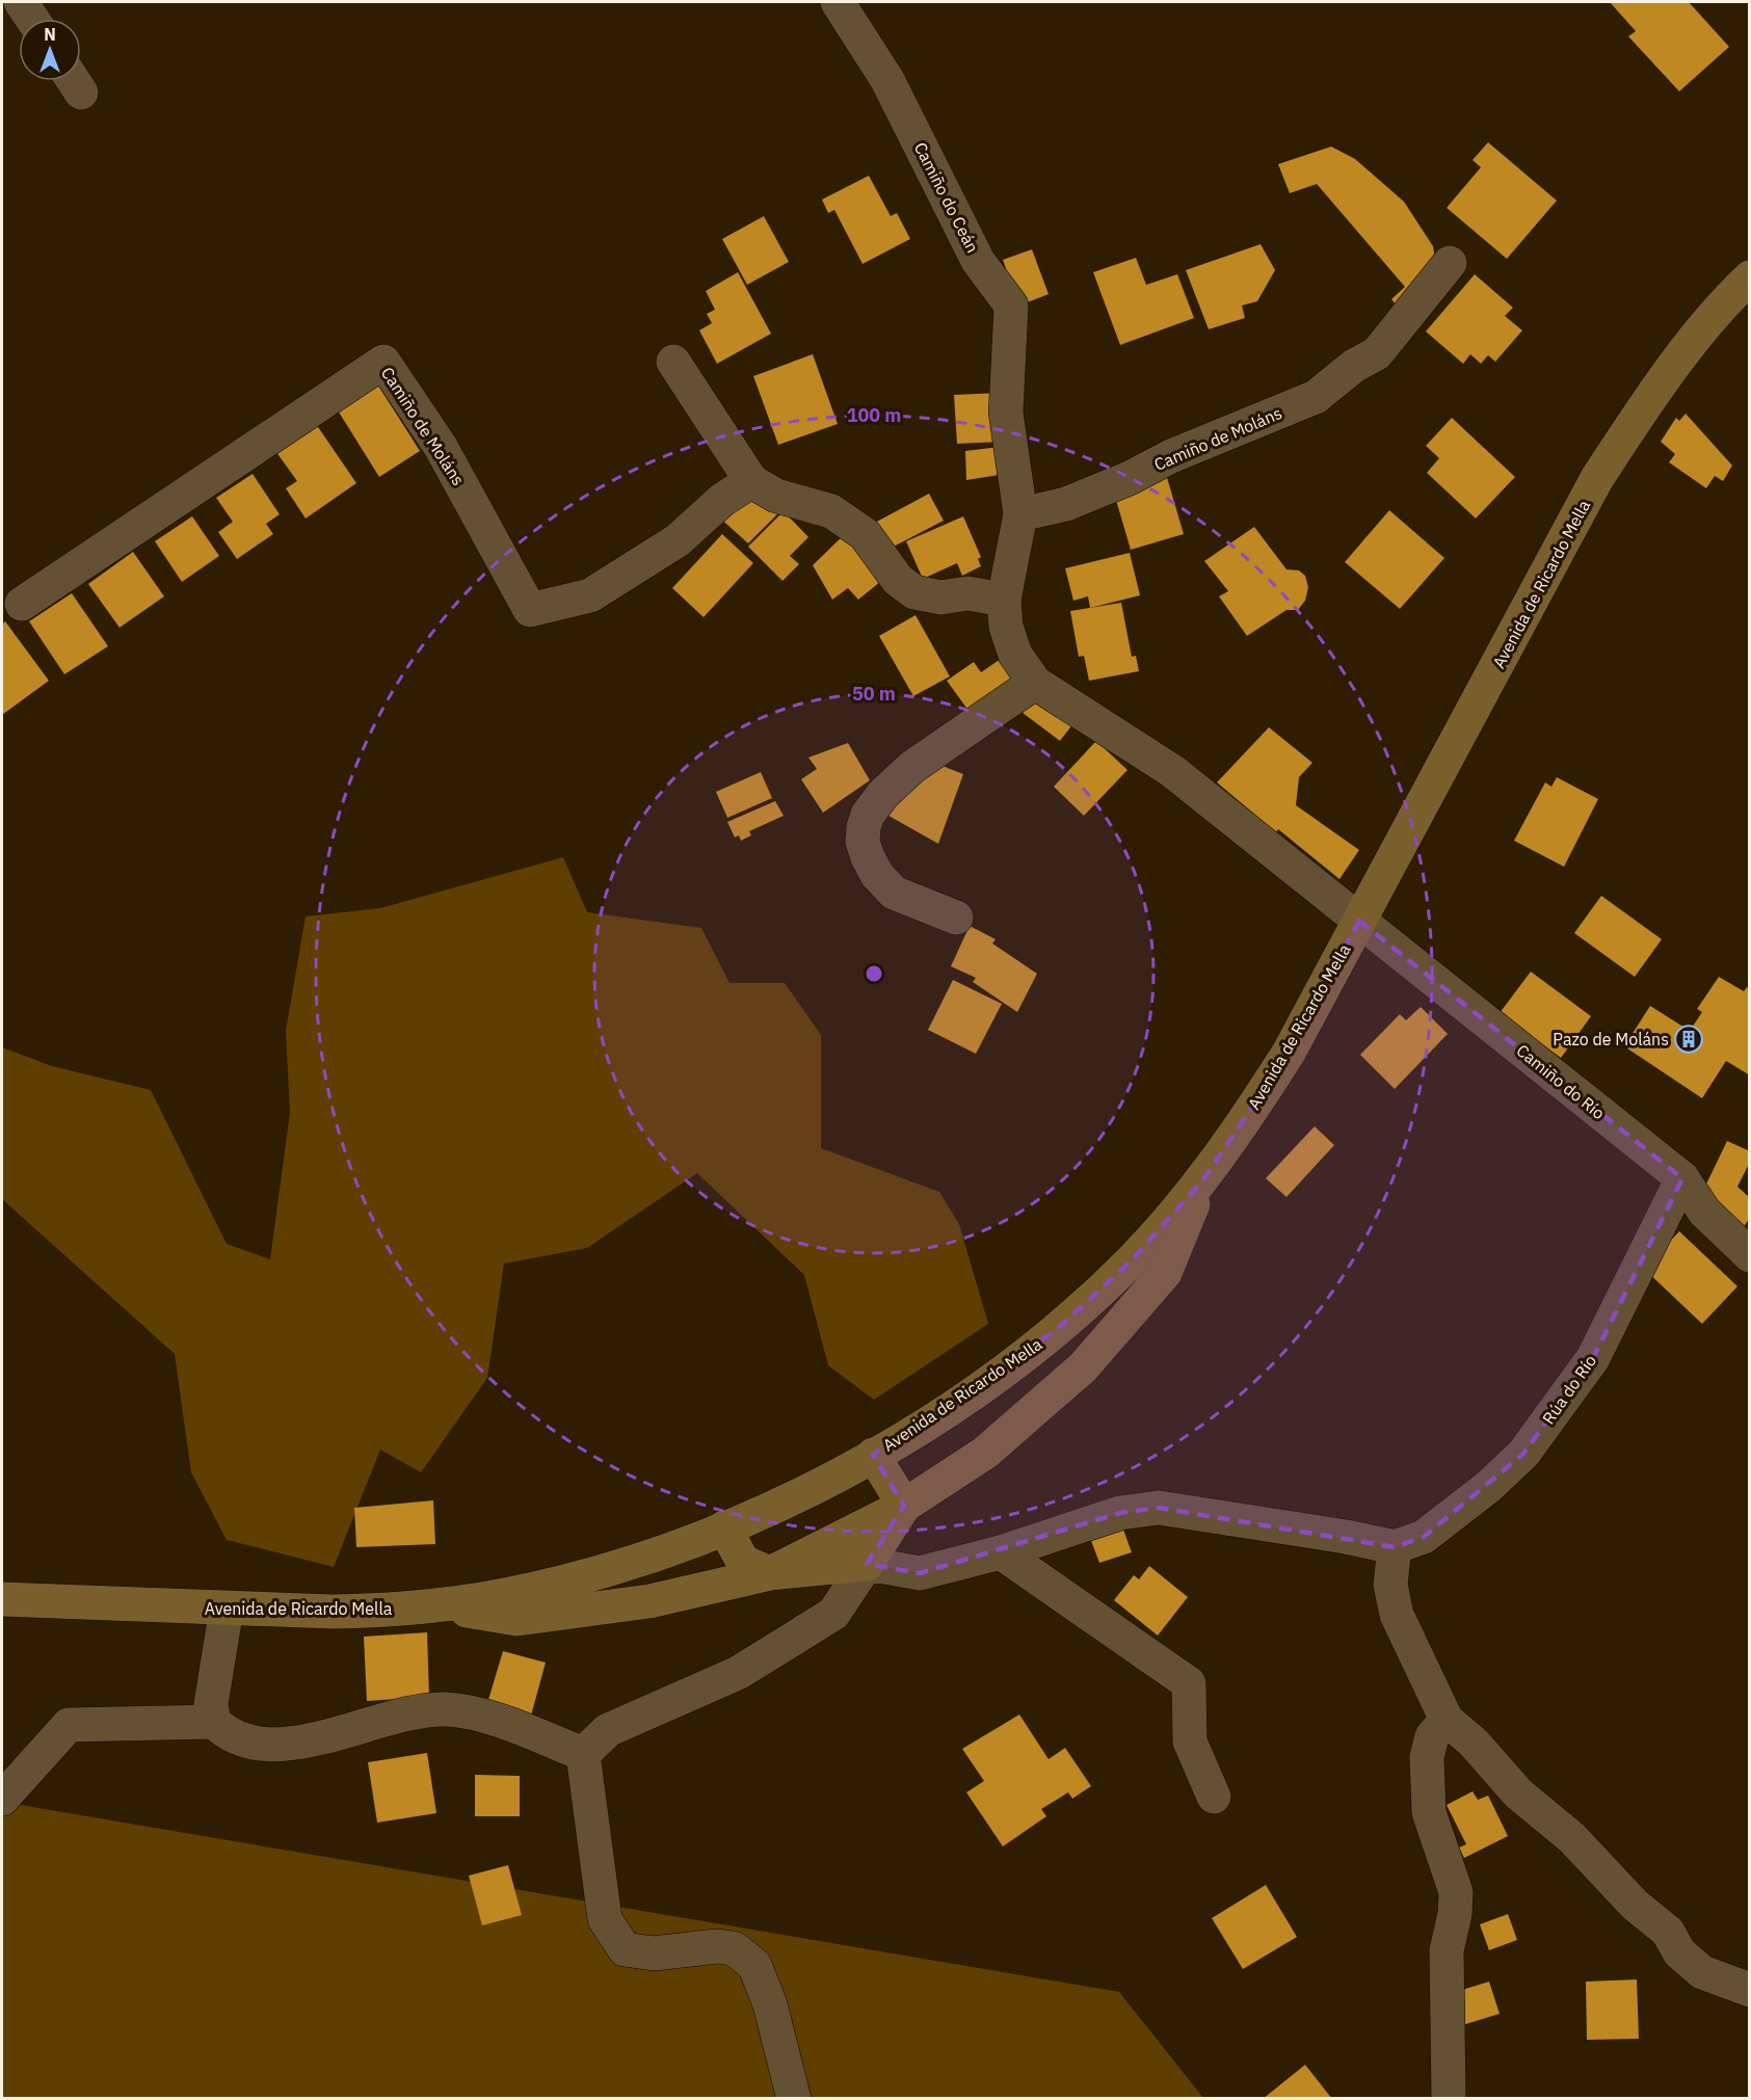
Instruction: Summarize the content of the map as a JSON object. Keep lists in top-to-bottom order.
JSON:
{
  "streets": {
    "main road": ["Avenida de Ricardo Mella"],
    "street": [
      "Camiño do Ceán",
      "Camiño de Moláns",
      "Camiño do Río",
      "Rúa do Río"
    ]
  },
  "crossings": [
    ["Camiño do Ceán", "Camiño de Moláns"],
    ["Avenida de Ricardo Mella", "Camiño do Río"],
    ["Camiño do Río", "Rúa do Río"]
  ],
  "places": {
    "building": ["Pazo de Moláns"]
  },
  "north": "top",
  "rings": ["100 m", "50 m"]
}
